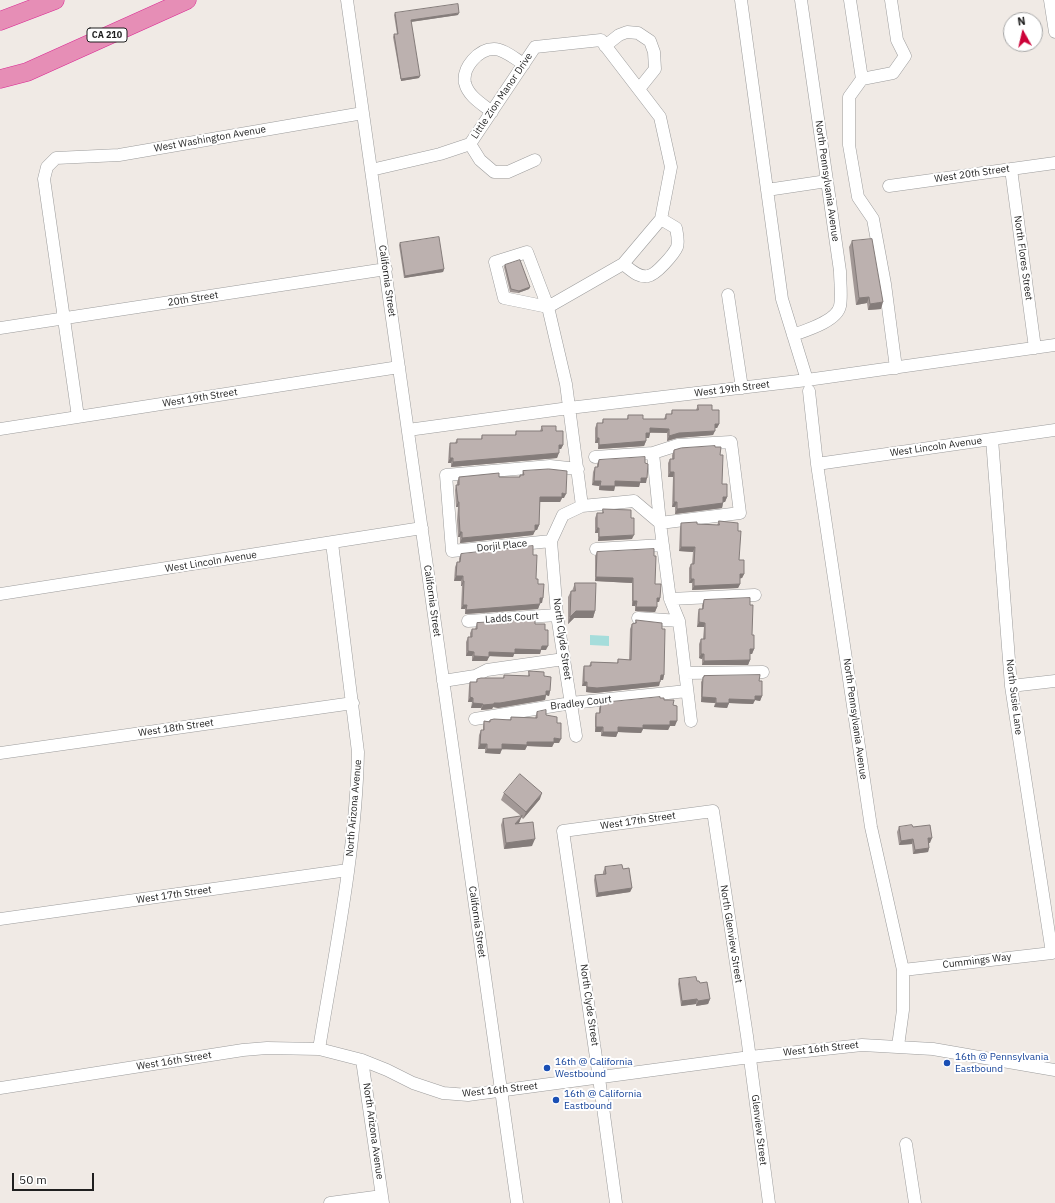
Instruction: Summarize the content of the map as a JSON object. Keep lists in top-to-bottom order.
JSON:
{
  "streets": {
    "highway": ["CA 210"],
    "street": [
      "Little Zion Manor Drive",
      "West Washington Avenue",
      "West 20th Street",
      "North Pennsylvania Avenue",
      "North Flores Street",
      "California Street",
      "20th Street",
      "West 19th Street",
      "West Lincoln Avenue",
      "Dorjil Place",
      "Ladds Court",
      "North Clyde Street",
      "North Susie Lane",
      "Bradley Court",
      "West 18th Street",
      "North Arizona Avenue",
      "West 17th Street",
      "North Glenview Street",
      "Cummings Way",
      "West 16th Street",
      "Glenview Street"
    ]
  },
  "crossings": [
    ["Little Zion Manor Drive", "California Street"],
    ["West Washington Avenue", "California Street"],
    ["West Washington Avenue", "20th Street"],
    ["West 20th Street", "North Flores Street"],
    ["North Pennsylvania Avenue", "West 19th Street"],
    ["North Pennsylvania Avenue", "West Lincoln Avenue"],
    ["North Pennsylvania Avenue", "Cummings Way"],
    ["North Pennsylvania Avenue", "West 16th Street"],
    ["North Flores Street", "West 19th Street"],
    ["California Street", "20th Street"],
    ["California Street", "West 19th Street"],
    ["California Street", "West Lincoln Avenue"],
    ["California Street", "West 16th Street"],
    ["West Lincoln Avenue", "North Susie Lane"],
    ["West Lincoln Avenue", "North Arizona Avenue"],
    ["Dorjil Place", "North Clyde Street"],
    ["Ladds Court", "North Clyde Street"],
    ["North Clyde Street", "Bradley Court"],
    ["North Clyde Street", "West 17th Street"],
    ["North Clyde Street", "West 16th Street"],
    ["North Susie Lane", "Cummings Way"],
    ["West 18th Street", "North Arizona Avenue"],
    ["North Arizona Avenue", "West 17th Street"],
    ["North Arizona Avenue", "West 16th Street"],
    ["West 17th Street", "North Glenview Street"],
    ["North Glenview Street", "West 16th Street"],
    ["North Glenview Street", "Glenview Street"],
    ["West 16th Street", "Glenview Street"]
  ],
  "places": ["16th @ Pennsylvania Eastbound", "16th @ California Westbound", "16th @ California Eastbound"],
  "scale_bar": "50 m",
  "north": "top"
}
